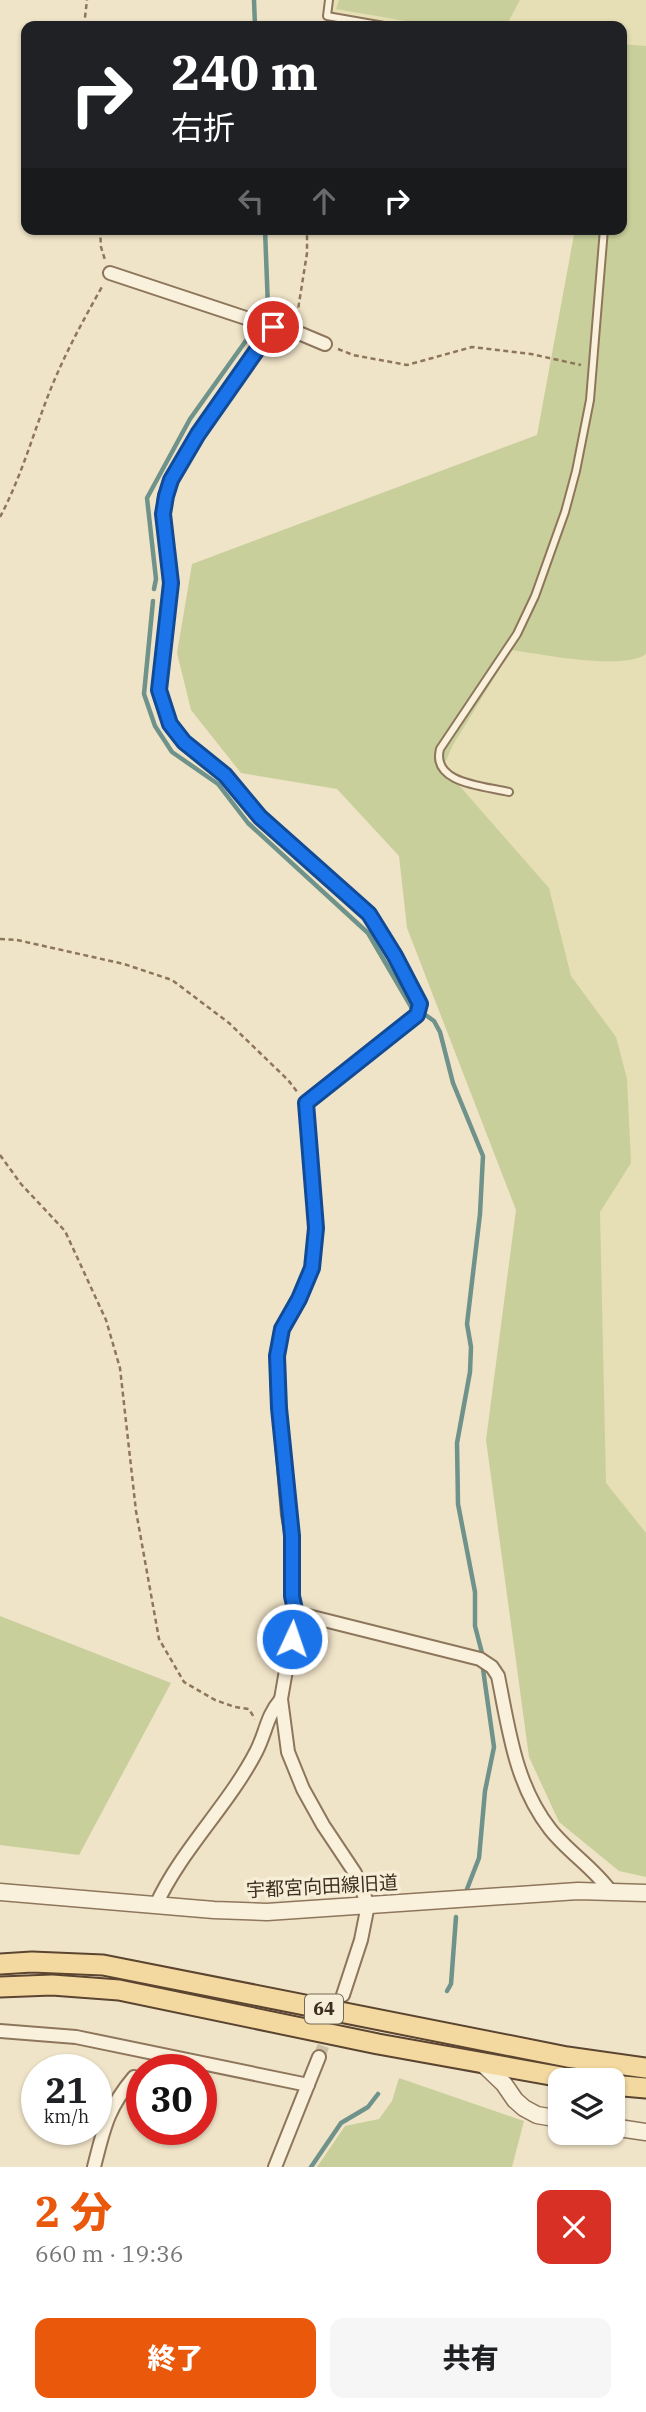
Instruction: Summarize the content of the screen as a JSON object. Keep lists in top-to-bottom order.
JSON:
{
  "streets": {
    "main road": ["64"],
    "street": ["宇都宮向田線旧道"]
  },
  "page": {
    "turn": ["240 m", "右折"],
    "speed": "21 km/h",
    "limit": "30",
    "heading": ["2 分", "660 m · 19:36"],
    "buttons": ["終了", "共有"]
  }
}
